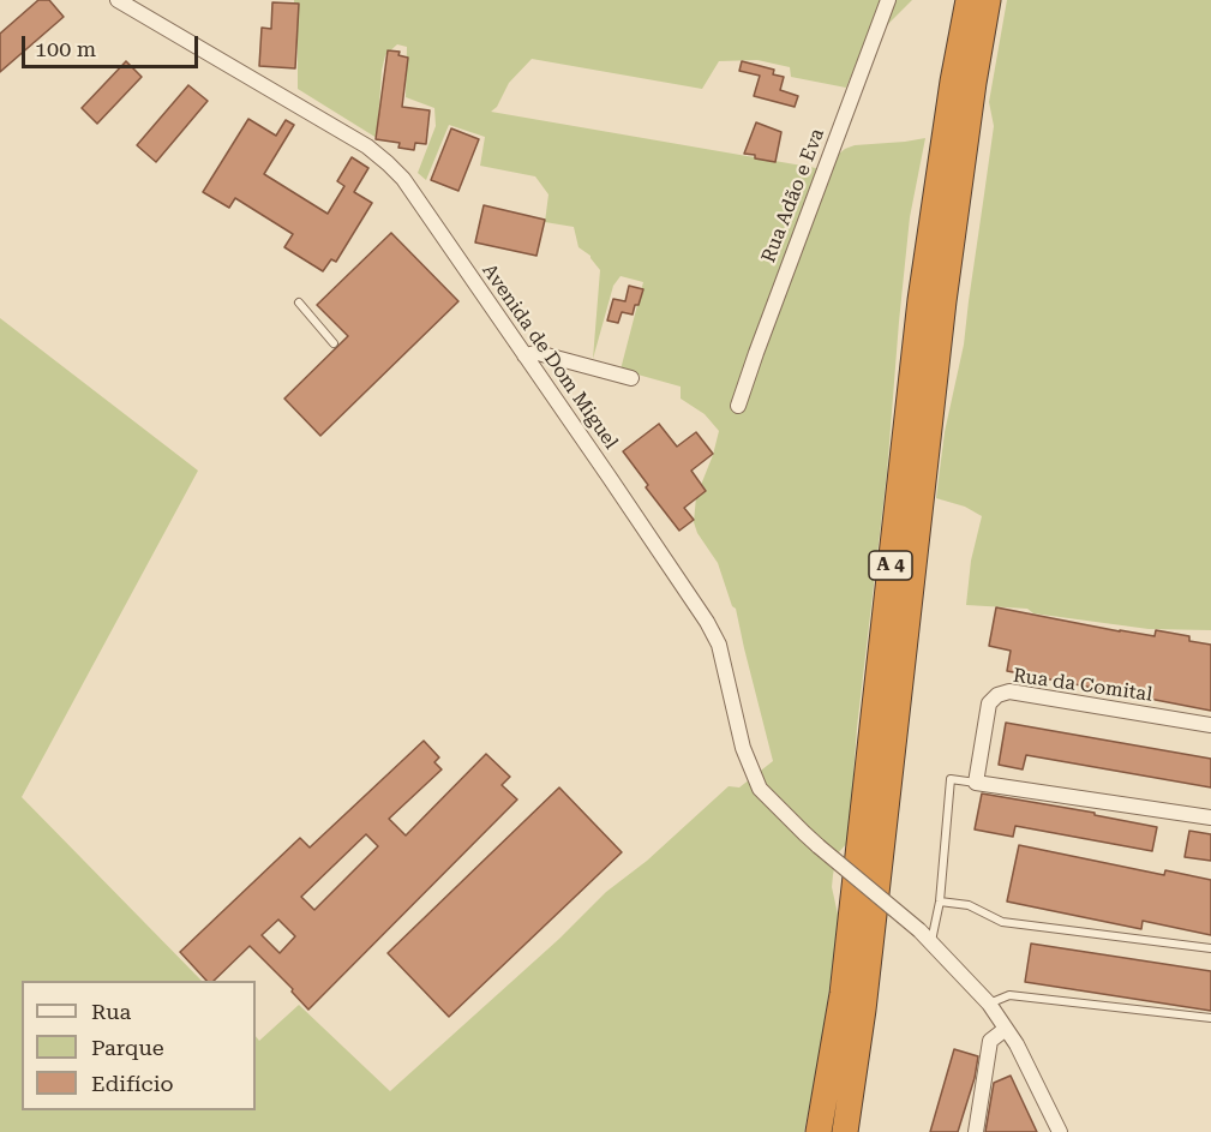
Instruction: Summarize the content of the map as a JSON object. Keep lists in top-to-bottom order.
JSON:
{
  "streets": {
    "highway": ["A 4"],
    "street": ["Rua Adão e Eva", "Avenida de Dom Miguel", "Rua da Comital"]
  },
  "legend": ["Rua", "Parque", "Edifício"],
  "scale_bar": "100 m"
}
